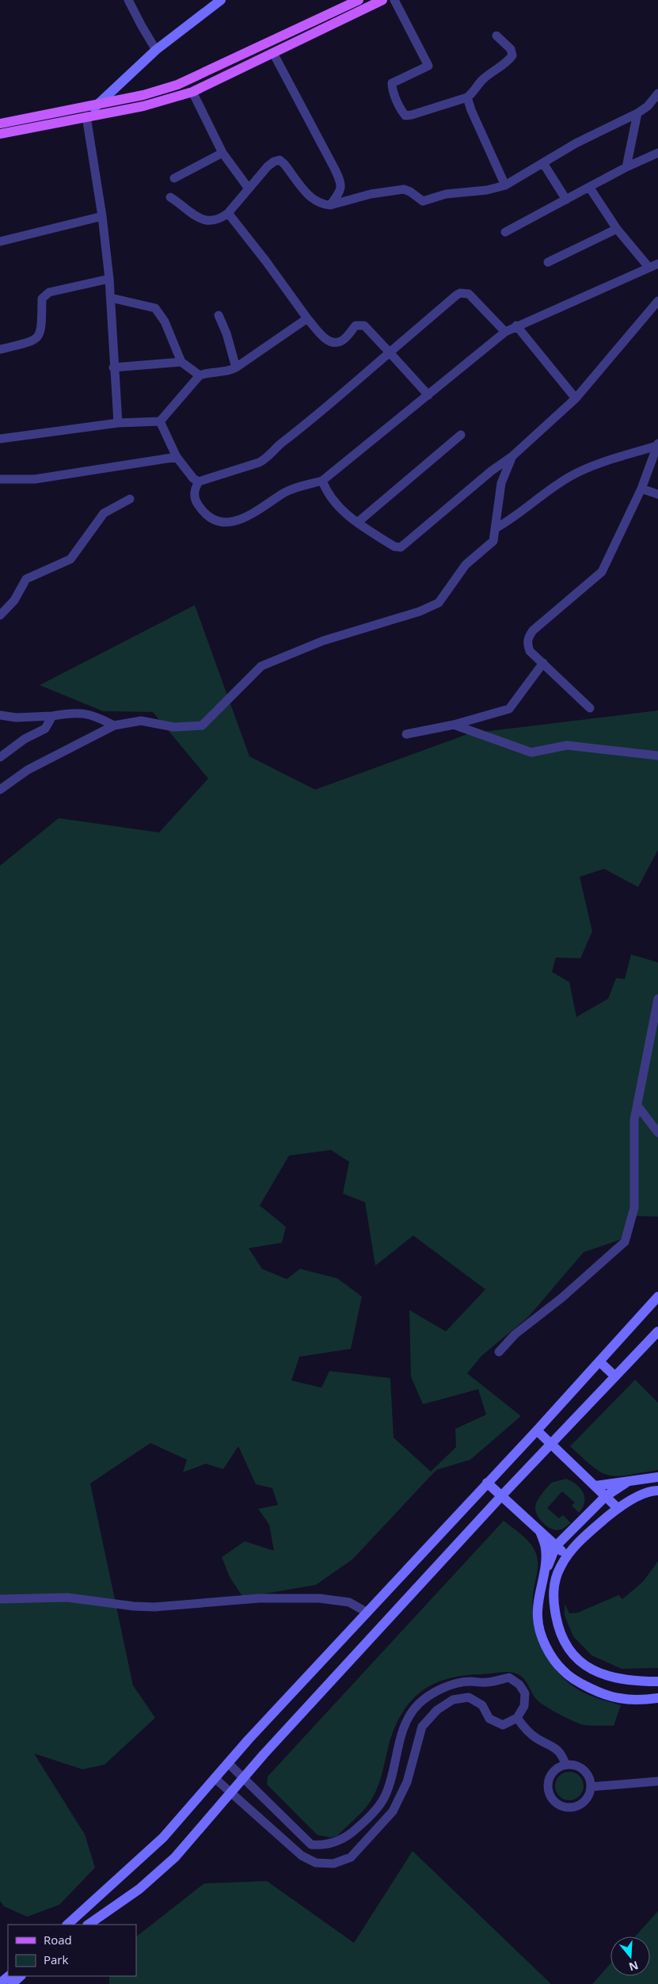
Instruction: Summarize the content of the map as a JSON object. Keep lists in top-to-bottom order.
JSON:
{
  "legend": ["Road", "Park"],
  "north": "bottom"
}
